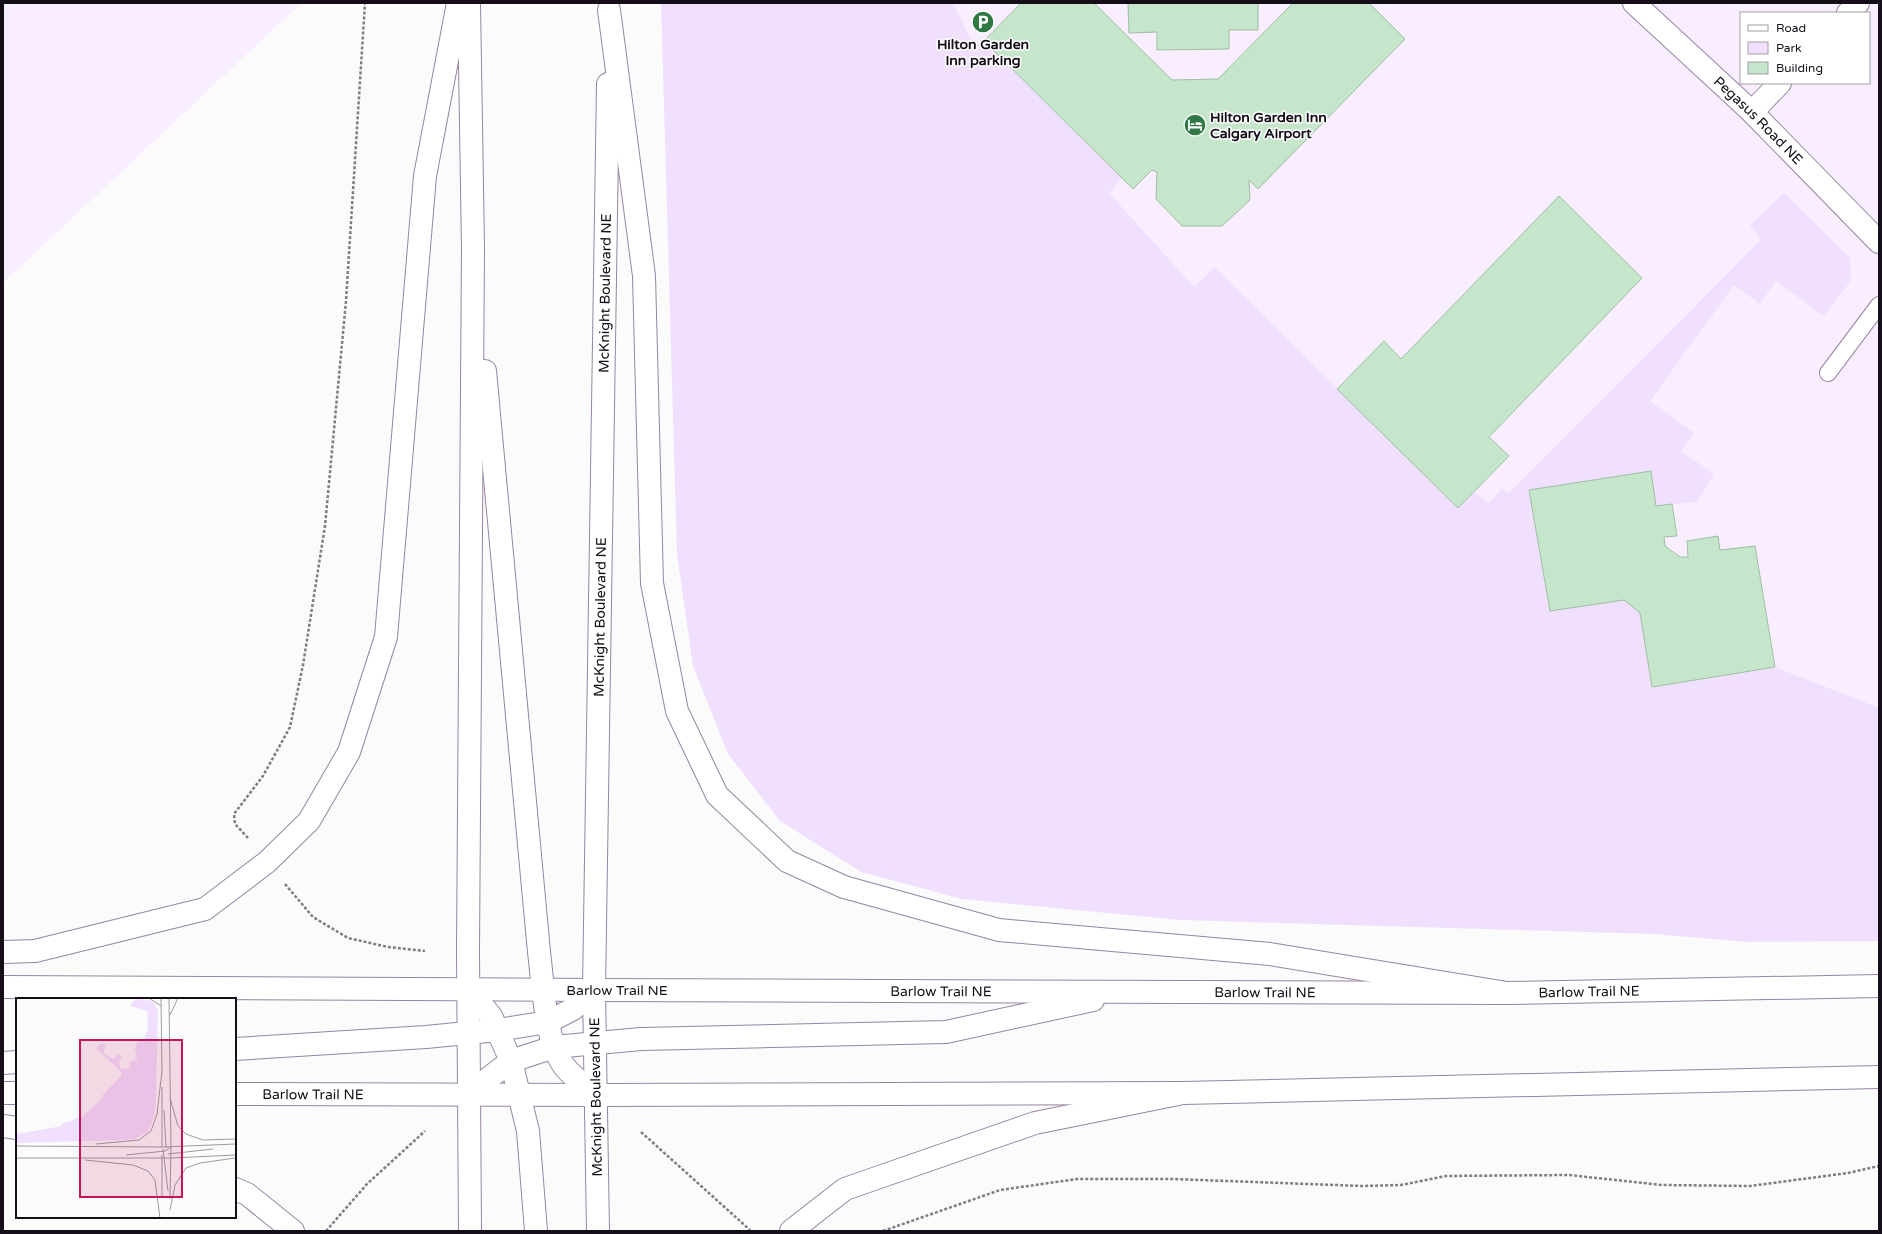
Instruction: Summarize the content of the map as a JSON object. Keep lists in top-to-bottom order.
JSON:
{
  "streets": {
    "main road": ["Pegasus Road NE", "McKnight Boulevard NE", "Barlow Trail NE"]
  },
  "crossings": [
    ["McKnight Boulevard NE", "Barlow Trail NE"]
  ],
  "places": {
    "parking": ["Hilton Garden Inn parking"],
    "hotel": ["Hilton Garden Inn Calgary Airport"]
  },
  "legend": ["Road", "Park", "Building"]
}
